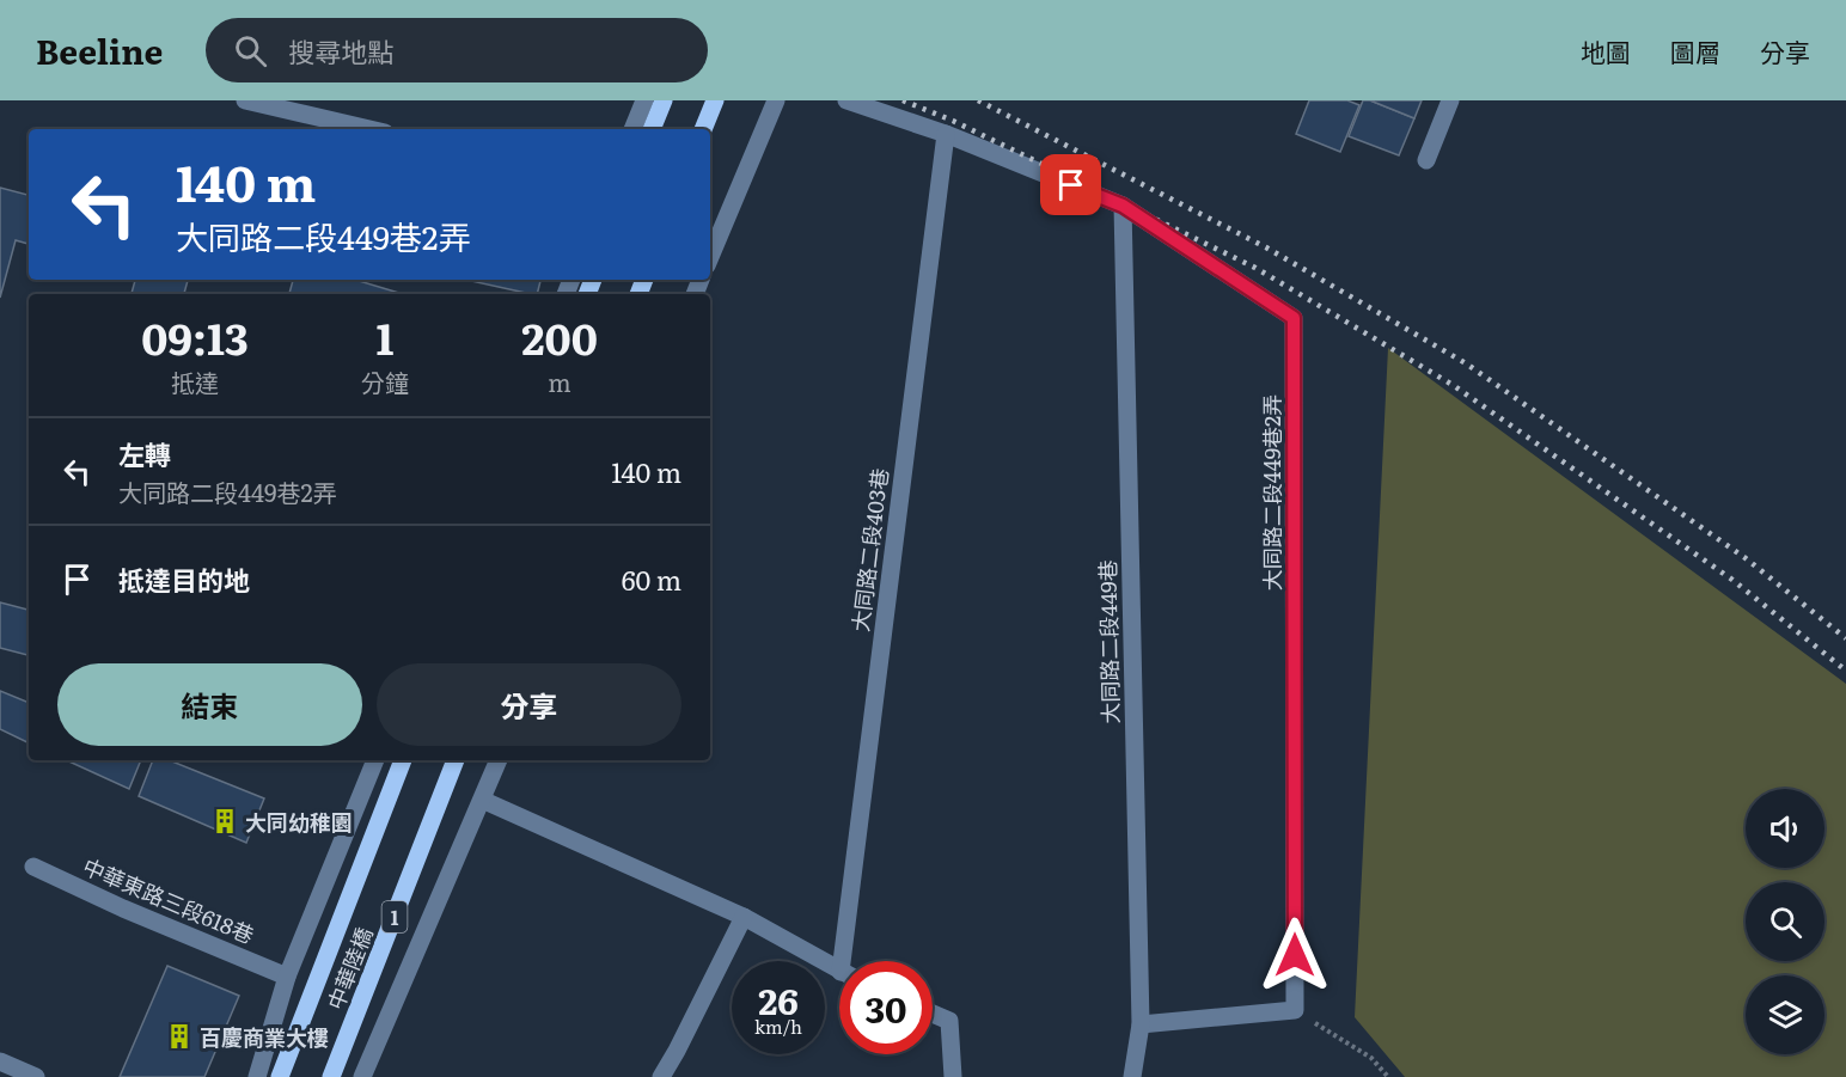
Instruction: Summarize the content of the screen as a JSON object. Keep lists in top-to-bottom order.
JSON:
{
  "streets": {
    "main road": ["1", "中華陸橋"],
    "street": [
      "大同路二段449巷2弄",
      "大同路二段403巷",
      "大同路二段449巷",
      "中華東路三段618巷"
    ]
  },
  "crossings": [
    ["大同路二段449巷2弄", "大同路二段403巷"],
    ["大同路二段449巷2弄", "大同路二段449巷"]
  ],
  "places": {
    "building": ["大同幼稚園", "百慶商業大樓"]
  },
  "page": {
    "header": "Beeline",
    "search": "搜尋地點",
    "nav": ["地圖", "圖層", "分享"],
    "turn": ["140 m", "大同路二段449巷2弄"],
    "eta": [
      "09:13",
      "抵達",
      "1",
      "分鐘",
      "200",
      "m"
    ],
    "list": [
      {
        "name": "左轉",
        "note": "大同路二段449巷2弄",
        "value": "140 m"
      },
      {
        "name": "抵達目的地",
        "value": "60 m"
      }
    ],
    "buttons": ["結束", "分享"],
    "speed": "26 km/h",
    "limit": "30"
  }
}
